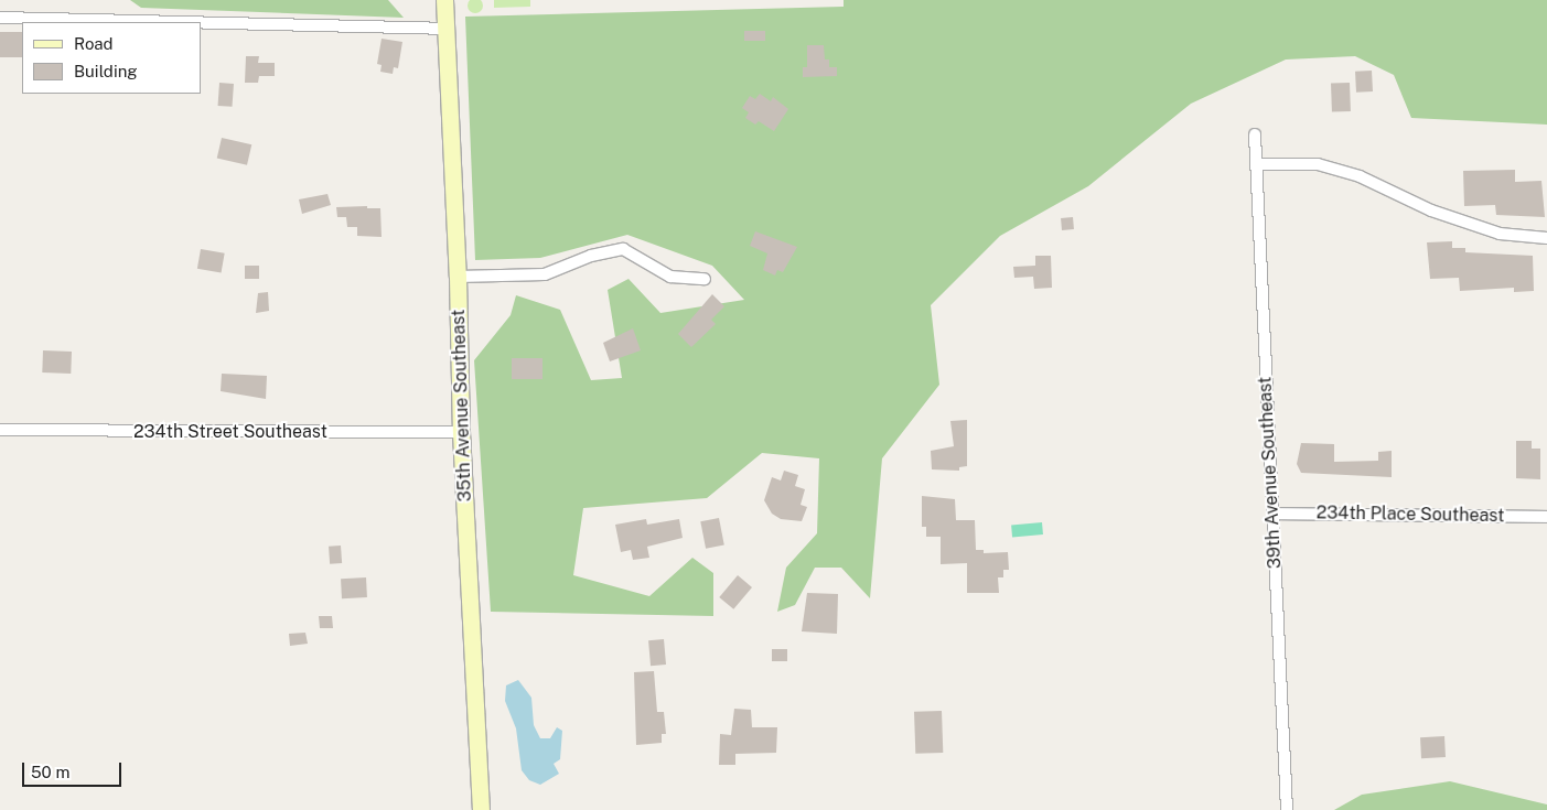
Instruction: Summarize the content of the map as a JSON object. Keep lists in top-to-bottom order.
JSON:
{
  "streets": {
    "street": [
      "35th Avenue Southeast",
      "234th Street Southeast",
      "39th Avenue Southeast",
      "234th Place Southeast"
    ]
  },
  "crossings": [
    ["35th Avenue Southeast", "234th Street Southeast"],
    ["39th Avenue Southeast", "234th Place Southeast"]
  ],
  "legend": ["Road", "Building"],
  "scale_bar": "50 m"
}
